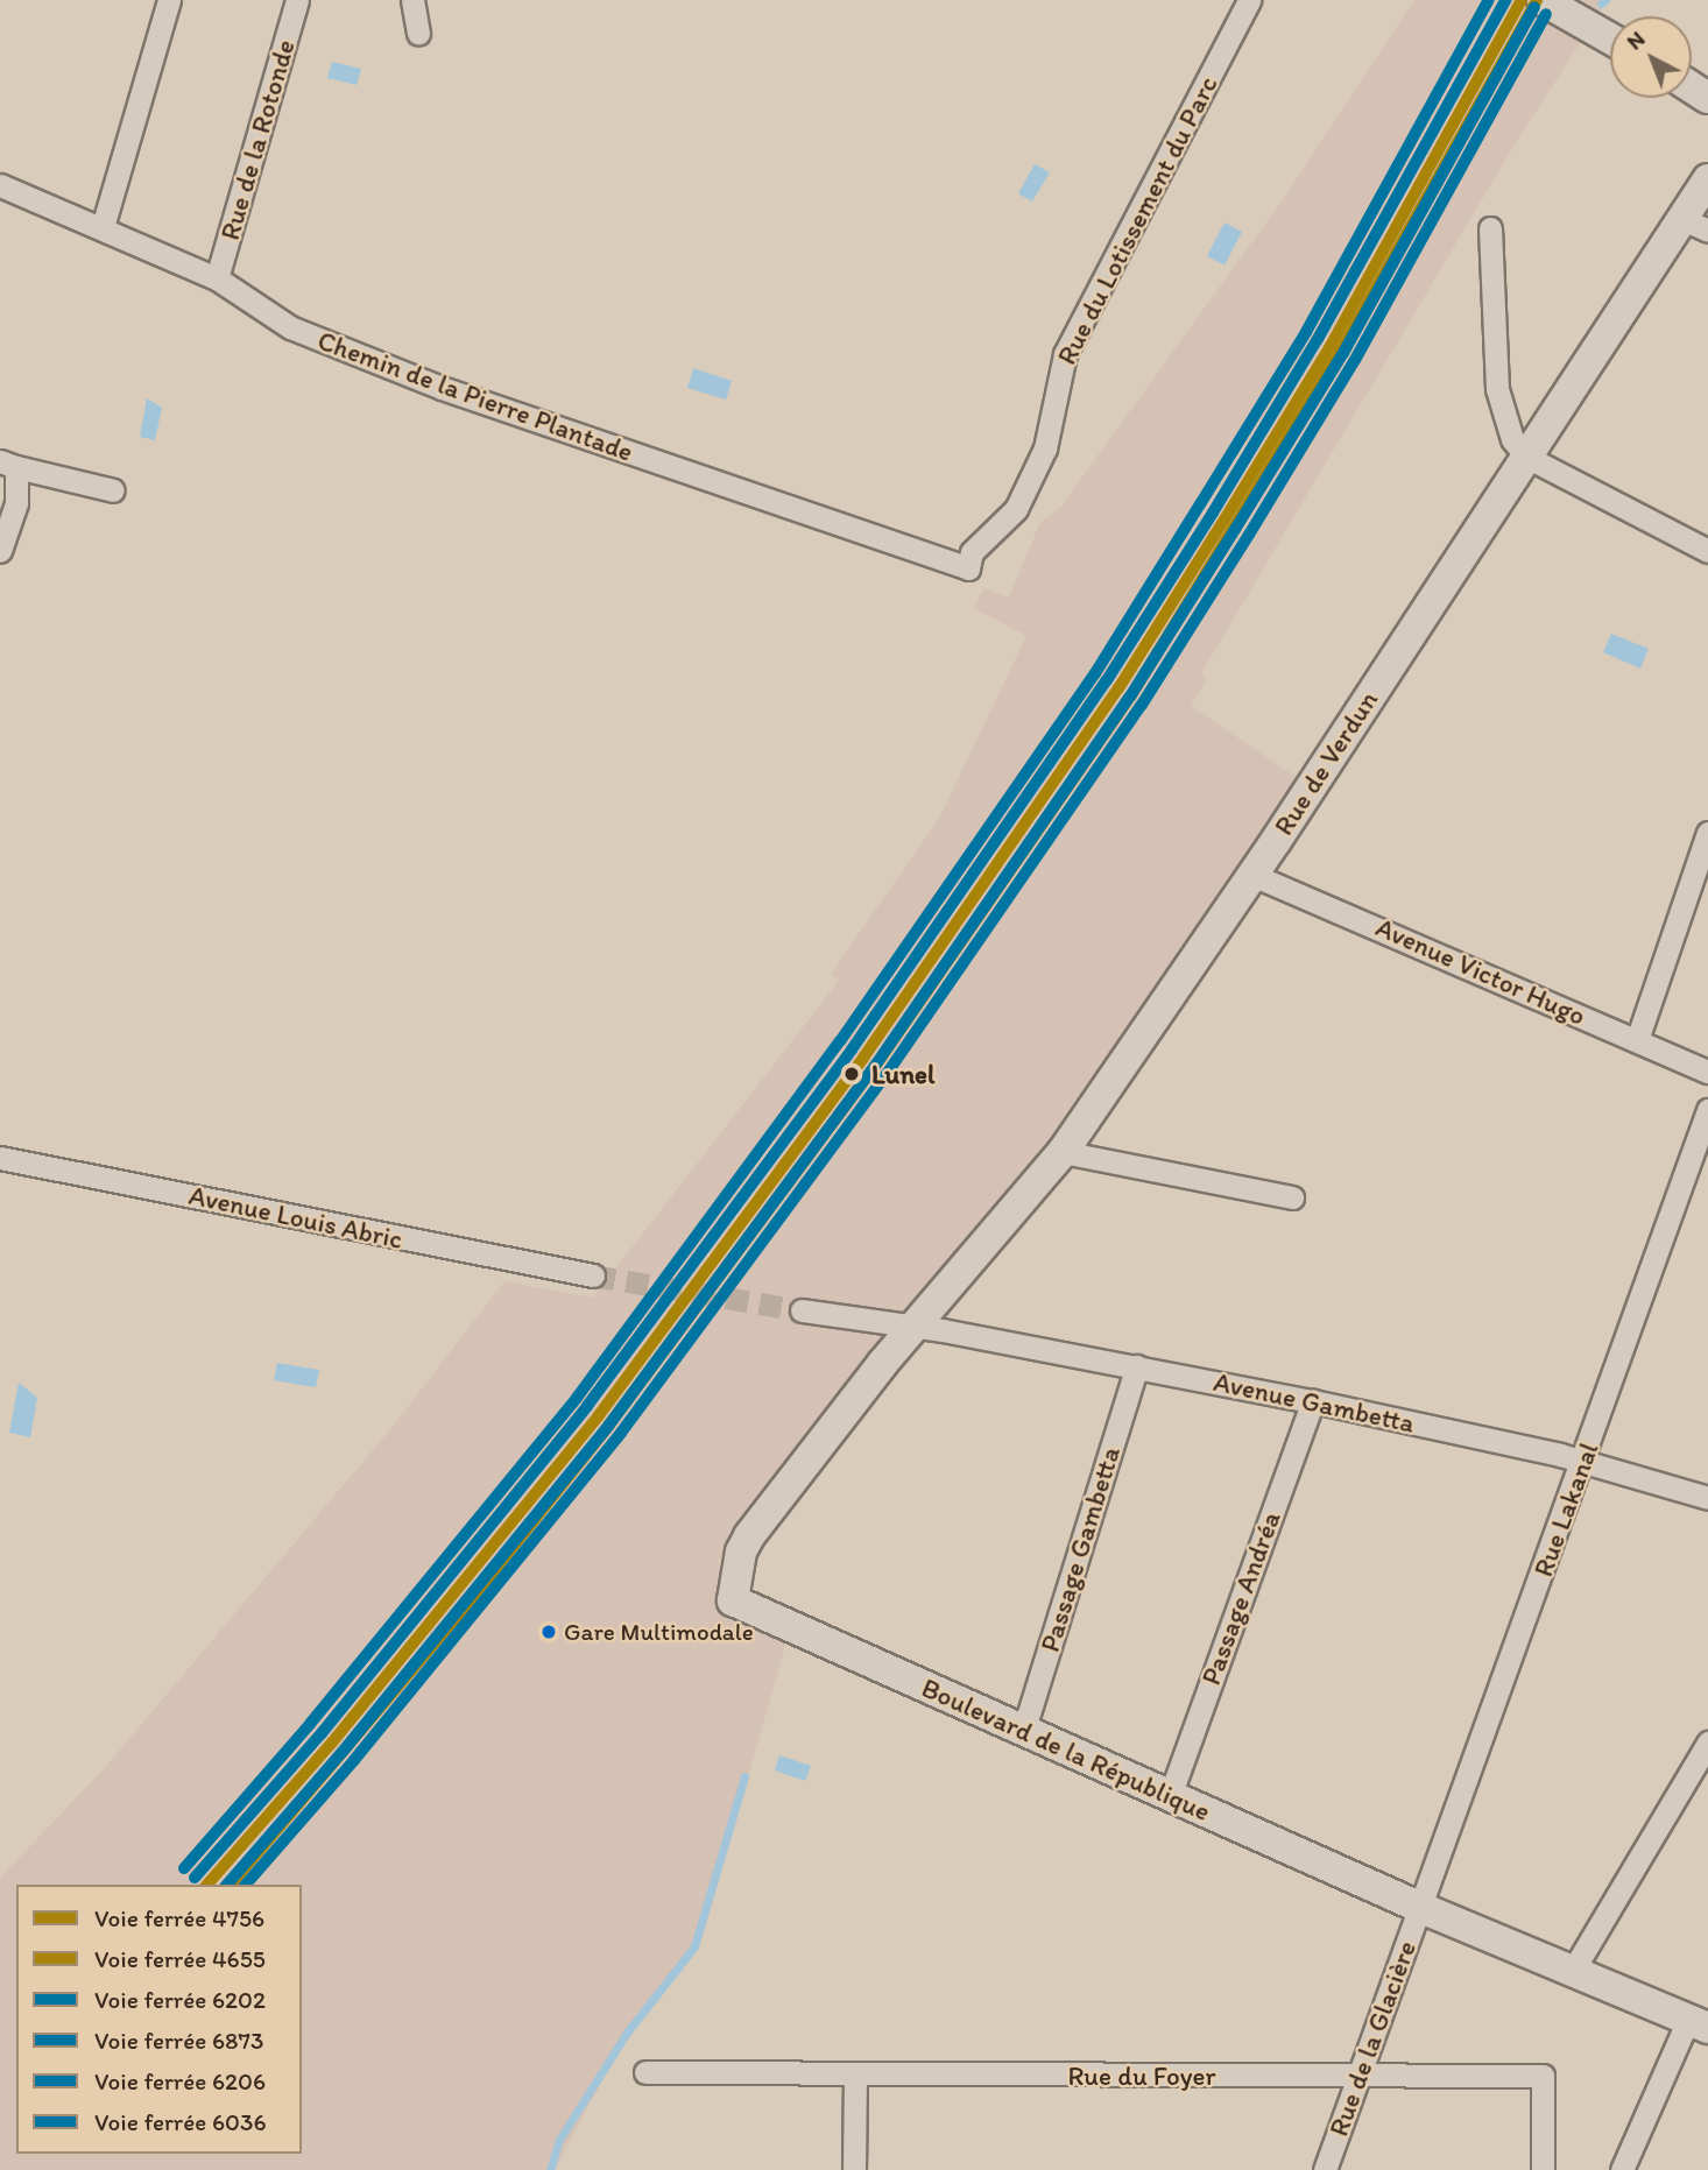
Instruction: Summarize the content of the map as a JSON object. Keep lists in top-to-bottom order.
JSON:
{
  "streets": {
    "main road": ["Rue de Verdun", "Boulevard de la République"],
    "street": [
      "Rue de la Rotonde",
      "Rue du Lotissement du Parc",
      "Chemin de la Pierre Plantade",
      "Avenue Victor Hugo",
      "Avenue Louis Abric",
      "Avenue Gambetta",
      "Rue Lakanal",
      "Passage Gambetta",
      "Passage Andréa",
      "Rue de la Glacière",
      "Rue du Foyer"
    ]
  },
  "crossings": [
    ["Rue de la Rotonde", "Chemin de la Pierre Plantade"],
    ["Rue du Lotissement du Parc", "Chemin de la Pierre Plantade"],
    ["Rue de Verdun", "Avenue Victor Hugo"],
    ["Rue de Verdun", "Avenue Gambetta"],
    ["Rue de Verdun", "Boulevard de la République"],
    ["Avenue Gambetta", "Rue Lakanal"],
    ["Avenue Gambetta", "Passage Gambetta"],
    ["Avenue Gambetta", "Passage Andréa"],
    ["Avenue Gambetta", "Boulevard de la République"],
    ["Rue Lakanal", "Boulevard de la République"],
    ["Rue Lakanal", "Rue de la Glacière"],
    ["Passage Gambetta", "Boulevard de la République"],
    ["Passage Andréa", "Boulevard de la République"],
    ["Boulevard de la République", "Rue de la Glacière"],
    ["Rue de la Glacière", "Rue du Foyer"]
  ],
  "places": ["Lunel", "Gare Multimodale"],
  "lines": [
    "rail line 4756",
    "rail line 4655",
    "rail line 6873",
    "rail line 6036",
    "rail line 6202",
    "rail line 6206"
  ],
  "legend": [
    "Voie ferrée 4756",
    "Voie ferrée 4655",
    "Voie ferrée 6202",
    "Voie ferrée 6873",
    "Voie ferrée 6206",
    "Voie ferrée 6036"
  ],
  "north": "top left"
}
